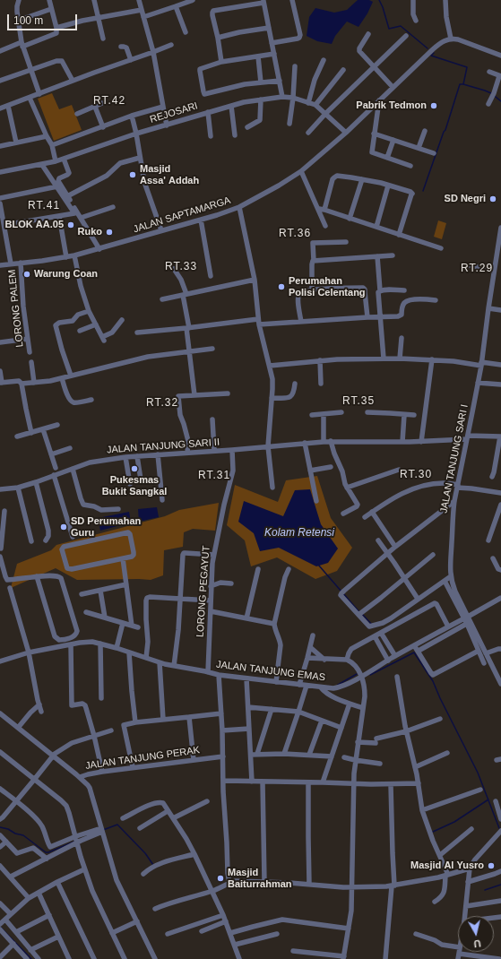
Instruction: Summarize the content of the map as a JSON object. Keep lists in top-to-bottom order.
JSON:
{
  "streets": {
    "street": [
      "REJOSARI",
      "JALAN SAPTAMARGA",
      "LORONG PALEM",
      "JALAN TANJUNG SARI II",
      "JALAN TANJUNG SARI I",
      "LORONG PEGAYUT",
      "JALAN TANJUNG EMAS",
      "JALAN TANJUNG PERAK"
    ]
  },
  "crossings": [
    ["REJOSARI", "JALAN SAPTAMARGA"],
    ["JALAN SAPTAMARGA", "LORONG PALEM"],
    ["JALAN TANJUNG SARI II", "JALAN TANJUNG SARI I"],
    ["JALAN TANJUNG SARI II", "LORONG PEGAYUT"],
    ["JALAN TANJUNG SARI I", "JALAN TANJUNG EMAS"],
    ["LORONG PEGAYUT", "JALAN TANJUNG EMAS"]
  ],
  "districts": [
    "RT.42",
    "RT.41",
    "RT.36",
    "RT.33",
    "RT.29",
    "RT.35",
    "RT.32",
    "RT.30",
    "RT.31"
  ],
  "water": ["Kolam Retensi"],
  "places": [
    "Pabrik Tedmon",
    "Masjid Assa' Addah",
    "SD Negri",
    "BLOK AA.05",
    "Ruko",
    "Warung Coan",
    "Perumahan Polisi Celentang",
    "Pukesmas Bukit Sangkal",
    "SD Perumahan Guru",
    "Masjid Al Yusro",
    "Masjid Baiturrahman"
  ],
  "scale_bar": "100 m",
  "north": "bottom"
}
